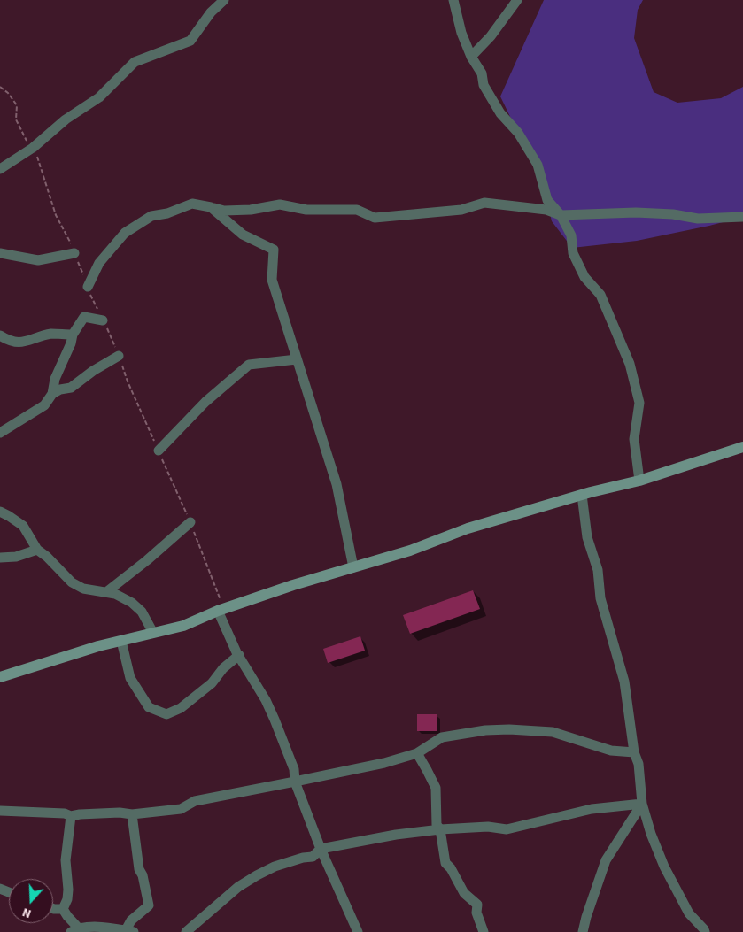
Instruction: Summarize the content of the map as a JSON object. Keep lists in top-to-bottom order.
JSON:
{
  "north": "bottom"
}
